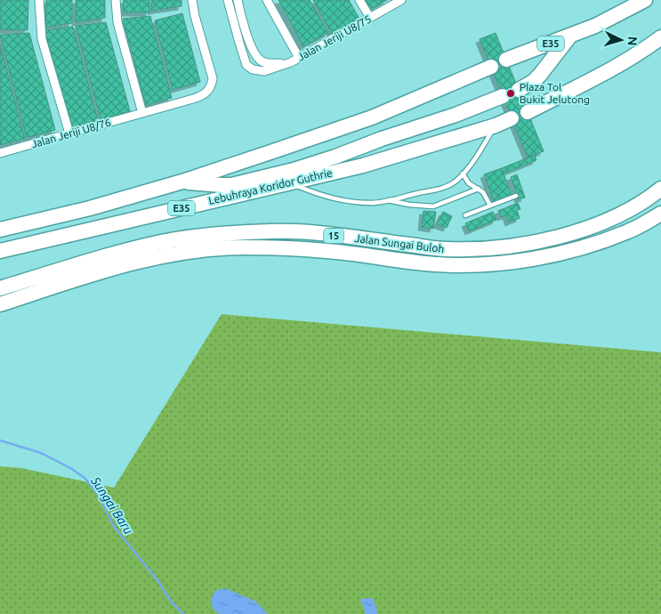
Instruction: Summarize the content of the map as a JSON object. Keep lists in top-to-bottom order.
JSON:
{
  "streets": {
    "highway": [
      "E35",
      "Lebuhraya Koridor Guthrie",
      "15",
      "Jalan Sungai Buloh"
    ],
    "street": ["Jalan Jeriji U8/75", "Jalan Jeriji U8/76"]
  },
  "water": ["Sungai Baru"],
  "places": ["Plaza Tol Bukit Jelutong"],
  "north": "right"
}
